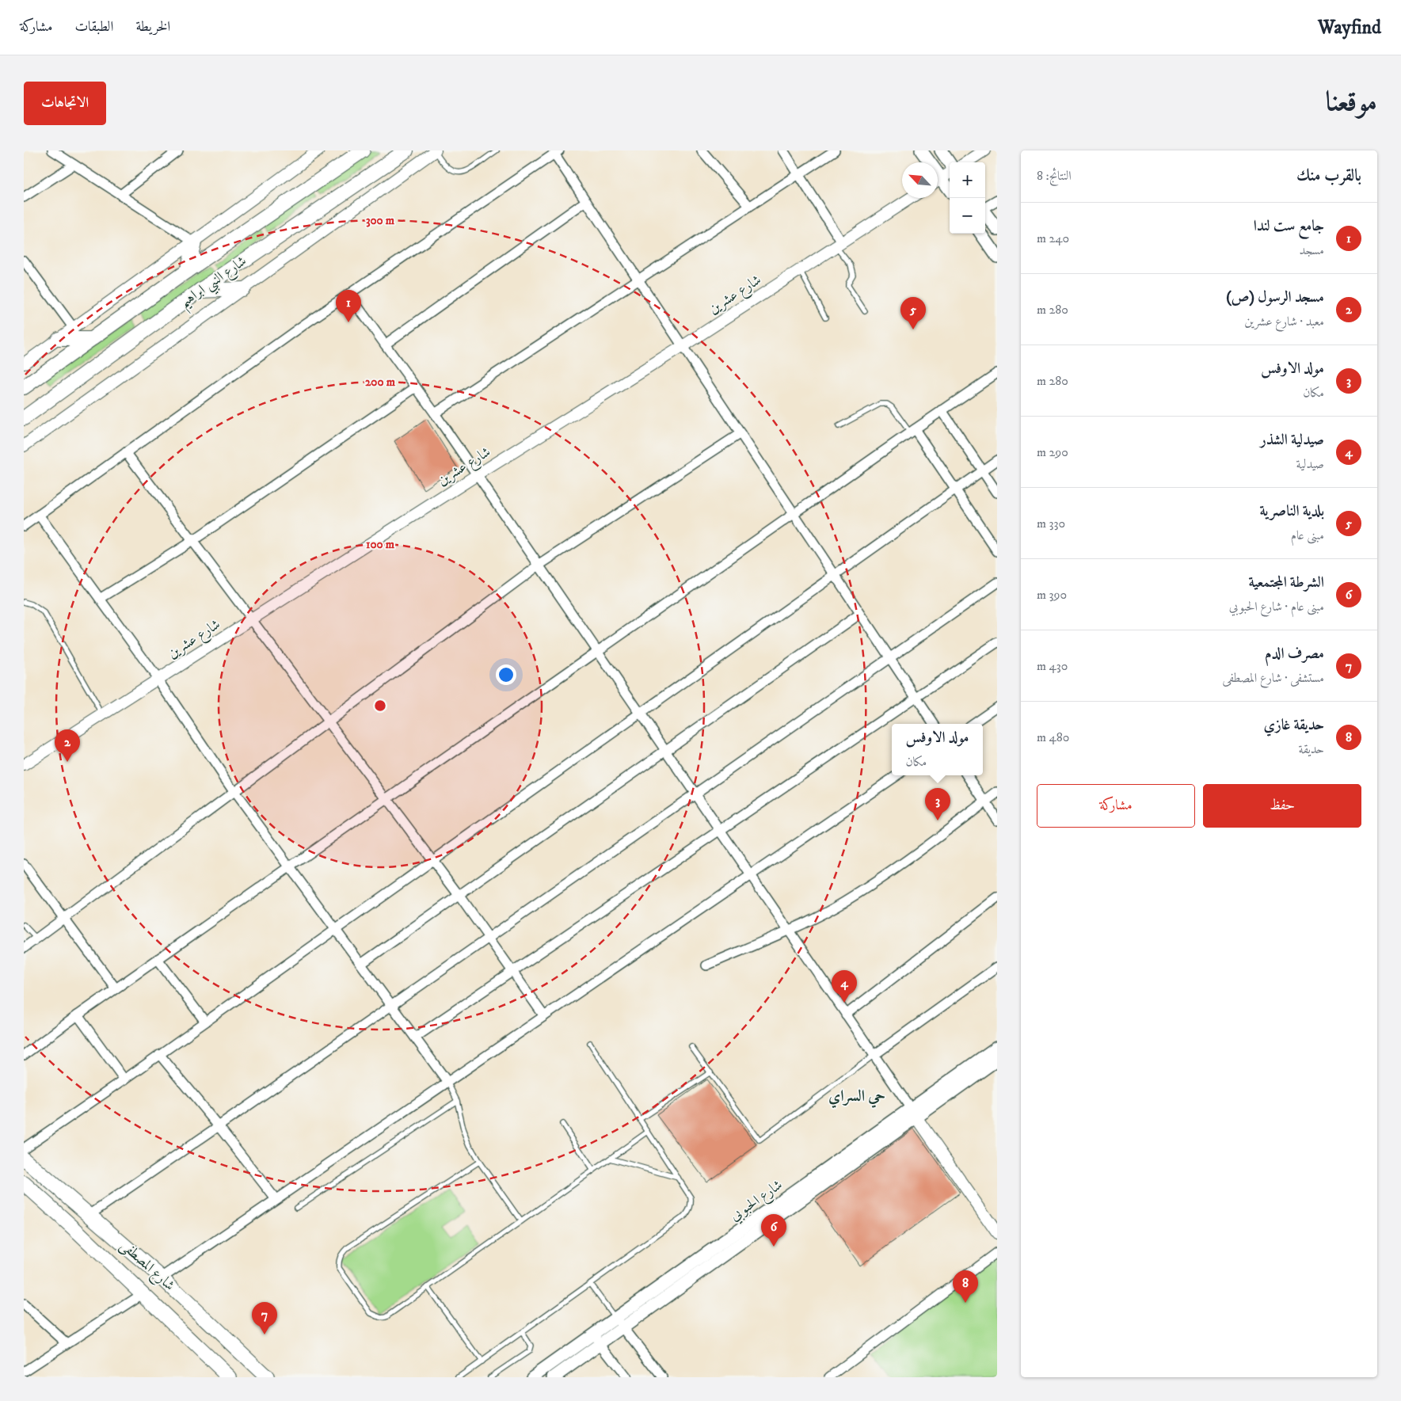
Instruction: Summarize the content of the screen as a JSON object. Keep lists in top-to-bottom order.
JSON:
{
  "streets": {
    "main road": ["شارع النبي ابراهيم", "شارع الحبوبي", "شارع المصطفى"],
    "street": ["شارع عشرين"]
  },
  "districts": ["حي السراي"],
  "north": "top left",
  "page": {
    "header": "Wayfind",
    "nav": ["الخريطة", "الطبقات", "مشاركة"],
    "title": "موقعنا",
    "buttons": [
      "الاتجاهات",
      ["حفظ", "مشاركة"]
    ],
    "heading": ["بالقرب منك", "النتائج: 8"],
    "map_buttons": ["+", "−"],
    "list": [
      {
        "mark": "1",
        "name": "جامع ست لندا",
        "note": "مسجد",
        "value": "240 m"
      },
      {
        "mark": "2",
        "name": "مسجد الرسول (ص)",
        "note": "معبد · شارع عشرين",
        "value": "280 m"
      },
      {
        "mark": "3",
        "name": "مولد الاوفس",
        "note": "مكان",
        "value": "280 m"
      },
      {
        "mark": "4",
        "name": "صيدلية الشذر",
        "note": "صيدلية",
        "value": "290 m"
      },
      {
        "mark": "5",
        "name": "بلدية الناصرية",
        "note": "مبنى عام",
        "value": "330 m"
      },
      {
        "mark": "6",
        "name": "الشرطة المجتمعية",
        "note": "مبنى عام · شارع الحبوبي",
        "value": "390 m"
      },
      {
        "mark": "7",
        "name": "مصرف الدم",
        "note": "مستشفى · شارع المصطفى",
        "value": "430 m"
      },
      {
        "mark": "8",
        "name": "حديقة غازي",
        "note": "حديقة",
        "value": "480 m"
      }
    ],
    "pins": [
      "1",
      "5",
      "2",
      "3",
      "4",
      "6",
      "8",
      "7"
    ],
    "popup": ["مولد الاوفس", "مكان"]
  },
  "rings": ["300 m", "200 m", "100 m"]
}
